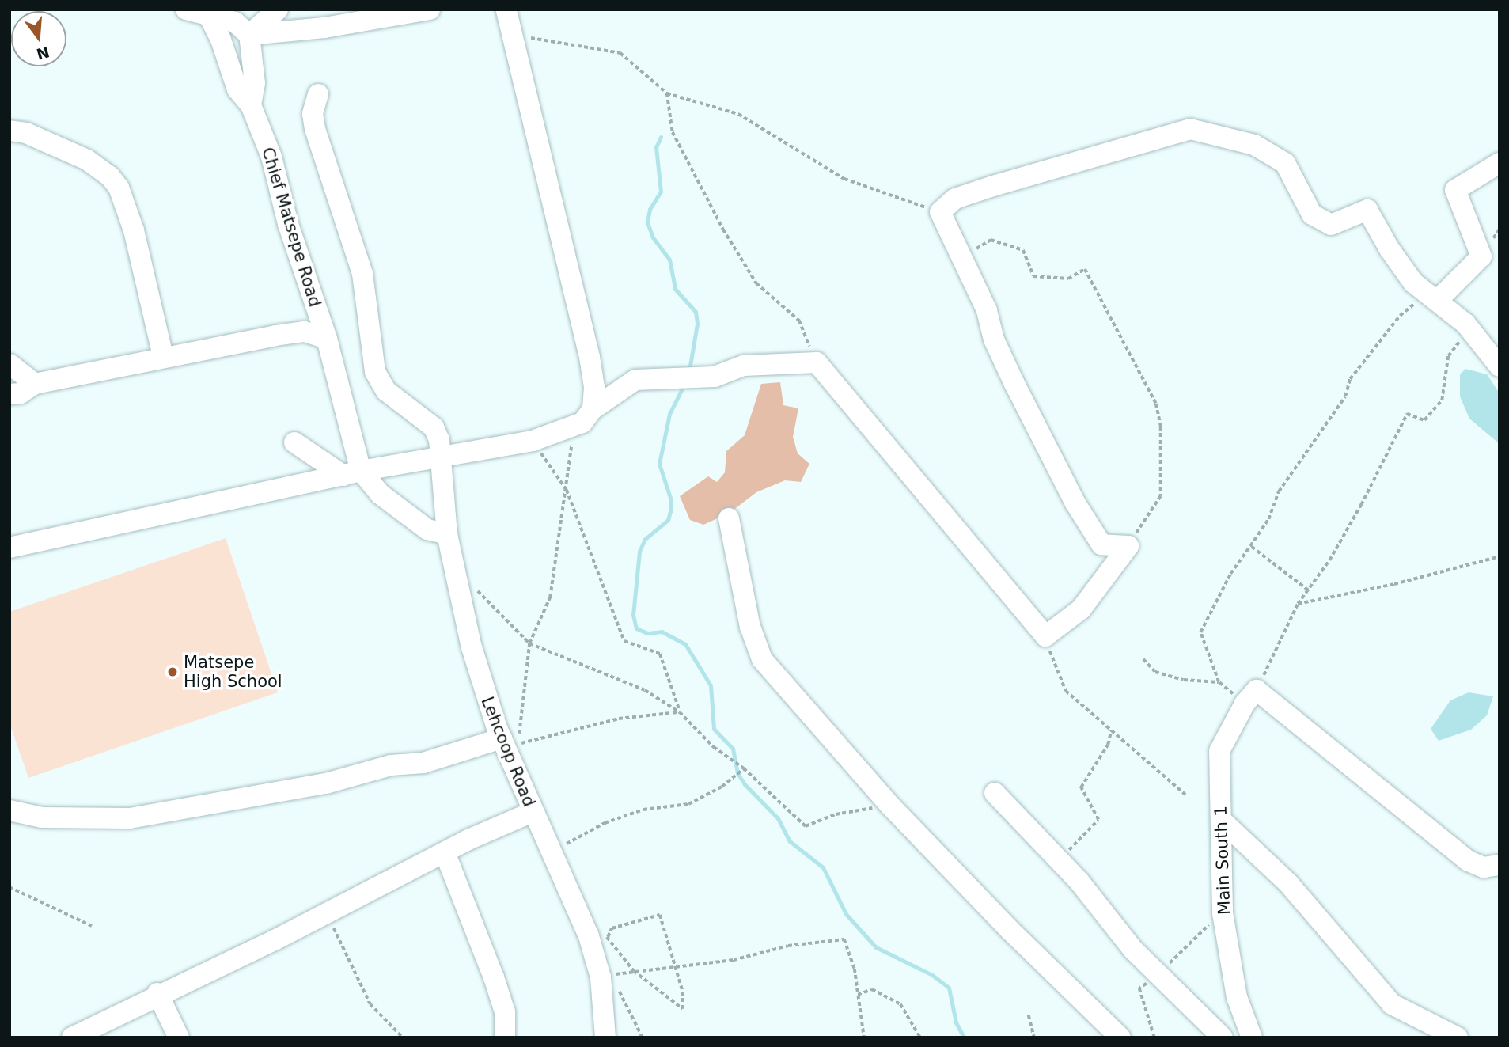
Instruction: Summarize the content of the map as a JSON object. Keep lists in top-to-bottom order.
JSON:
{
  "streets": {
    "street": ["Chief Matsepe Road", "Lehcoop Road", "Main South 1"]
  },
  "places": ["Matsepe High School"],
  "north": "bottom"
}
